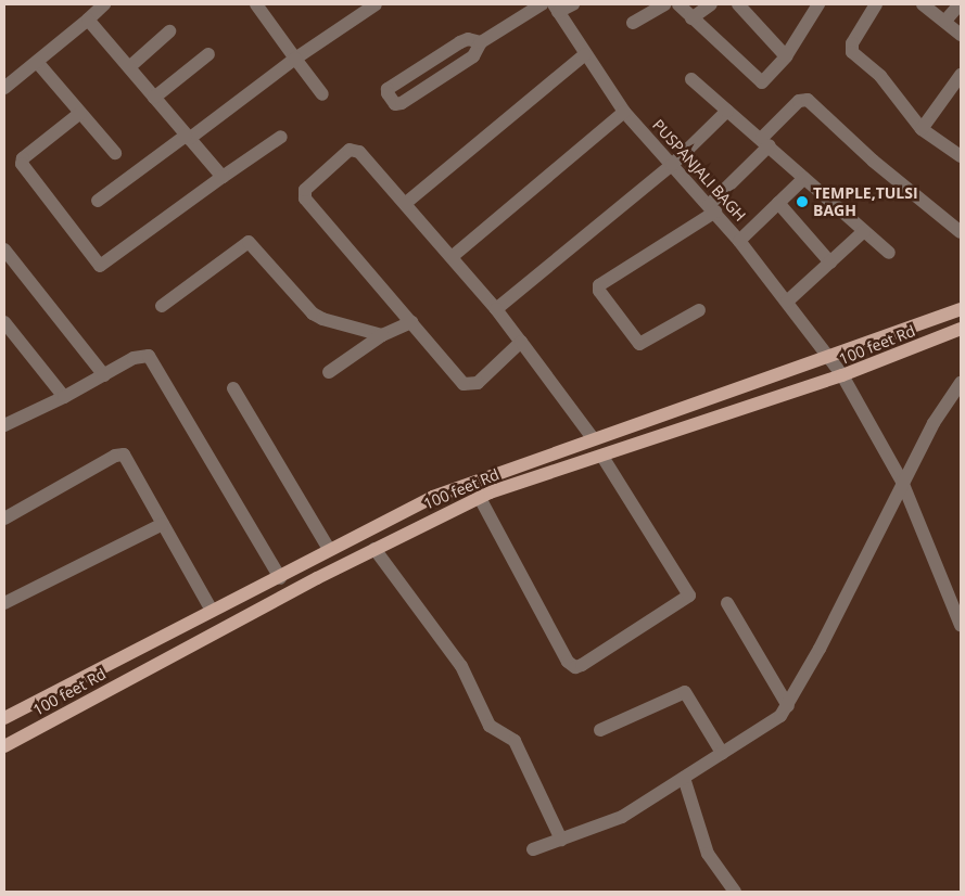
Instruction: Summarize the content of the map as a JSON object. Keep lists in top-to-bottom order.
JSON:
{
  "streets": {
    "main road": ["100 feet Rd"],
    "street": ["PUSPANJALI BAGH"]
  },
  "crossings": [
    ["PUSPANJALI BAGH", "100 feet Rd"]
  ],
  "places": ["TEMPLE,TULSI BAGH"]
}
